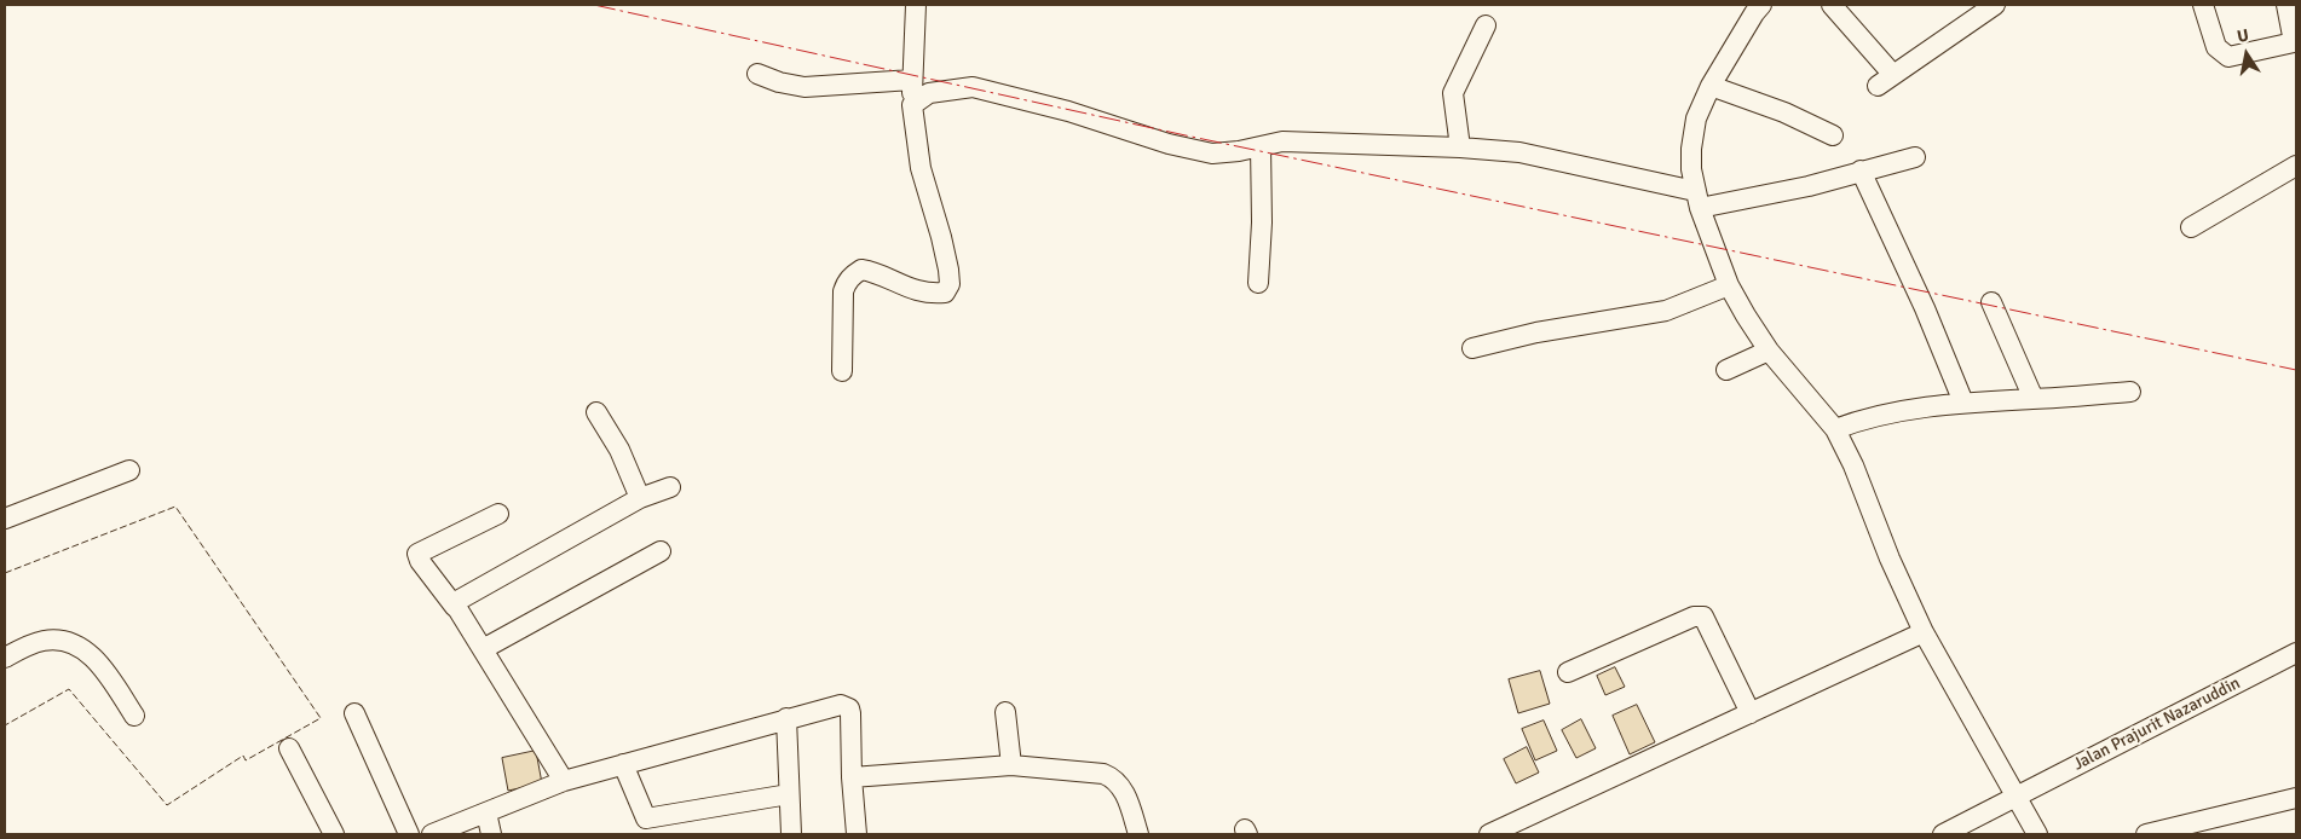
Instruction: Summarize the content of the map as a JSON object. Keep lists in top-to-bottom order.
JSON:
{
  "streets": {
    "street": ["Jalan Prajurit Nazaruddin"]
  },
  "north": "top"
}
